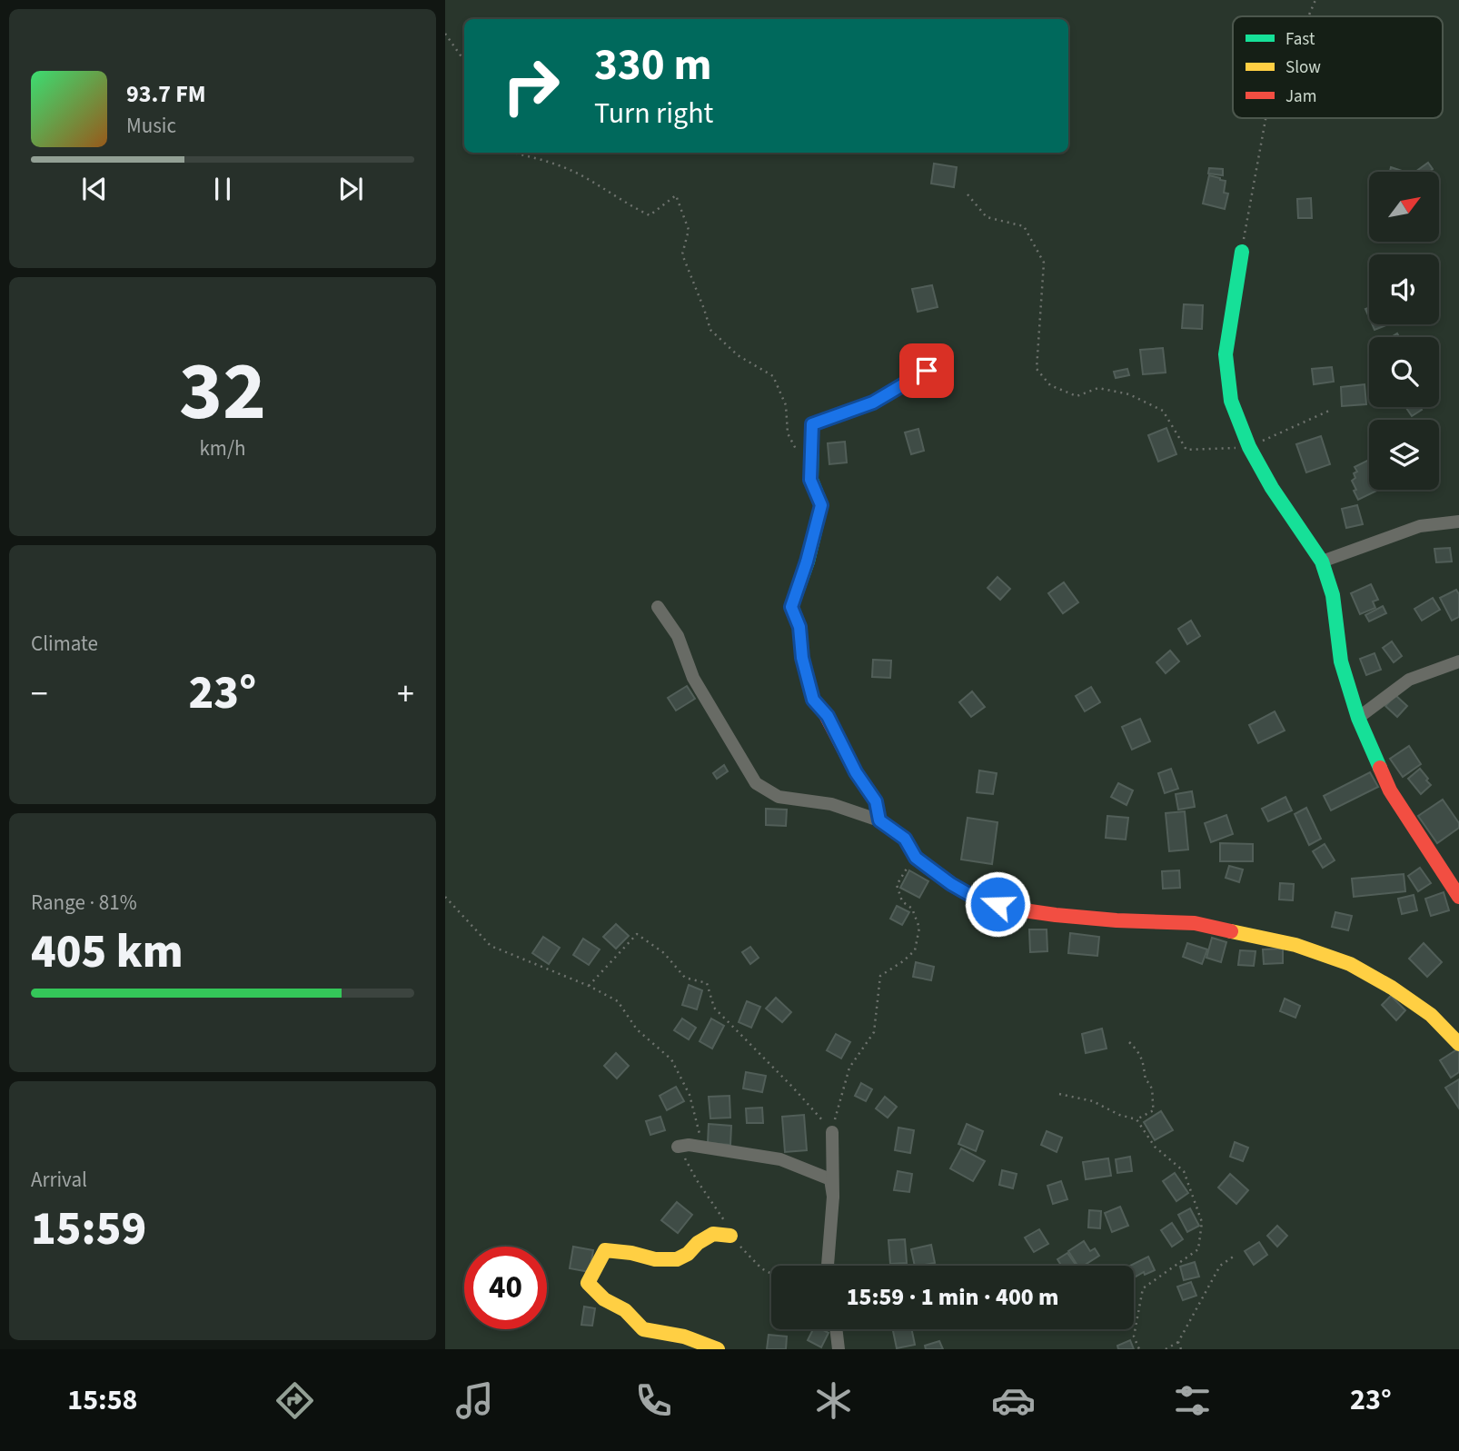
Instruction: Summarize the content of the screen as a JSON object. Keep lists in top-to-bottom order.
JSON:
{
  "legend": ["Fast", "Slow", "Jam"],
  "north": "top right",
  "page": {
    "turn": ["330 m", "Turn right"],
    "song": ["93.7 FM", "Music"],
    "tile": [
      ["32", "km/h"],
      "Climate",
      ["Range · 81%", "405 km"],
      ["Arrival", "15:59"]
    ],
    "heat": ["−", "23°", "+"],
    "limit": "40",
    "trip": "15:59 · 1 min · 400 m",
    "tabs": ["15:58", "23°"]
  }
}
